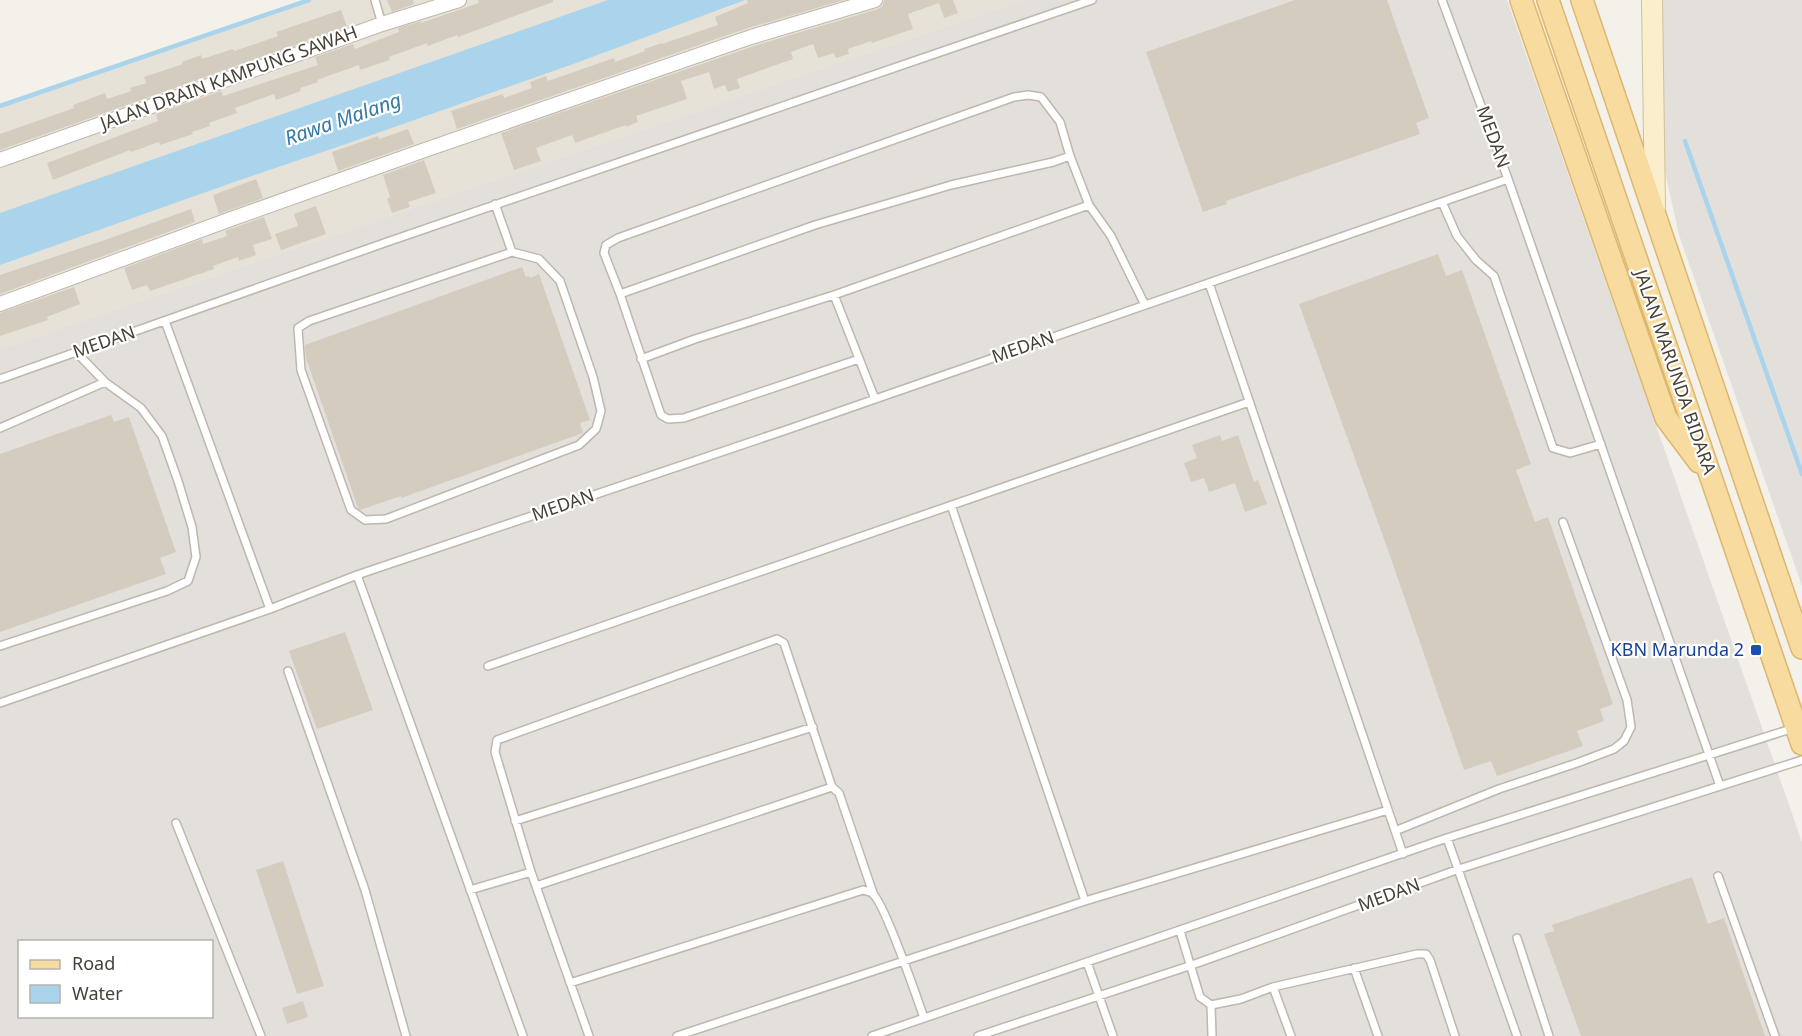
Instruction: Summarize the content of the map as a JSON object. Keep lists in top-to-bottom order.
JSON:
{
  "streets": {
    "main road": ["JALAN MARUNDA BIDARA"],
    "street": ["JALAN DRAIN KAMPUNG SAWAH"],
    "lane": ["MEDAN"]
  },
  "water": ["Rawa Malang"],
  "places": {
    "transit": ["KBN Marunda 2"]
  },
  "legend": ["Road", "Water"]
}
